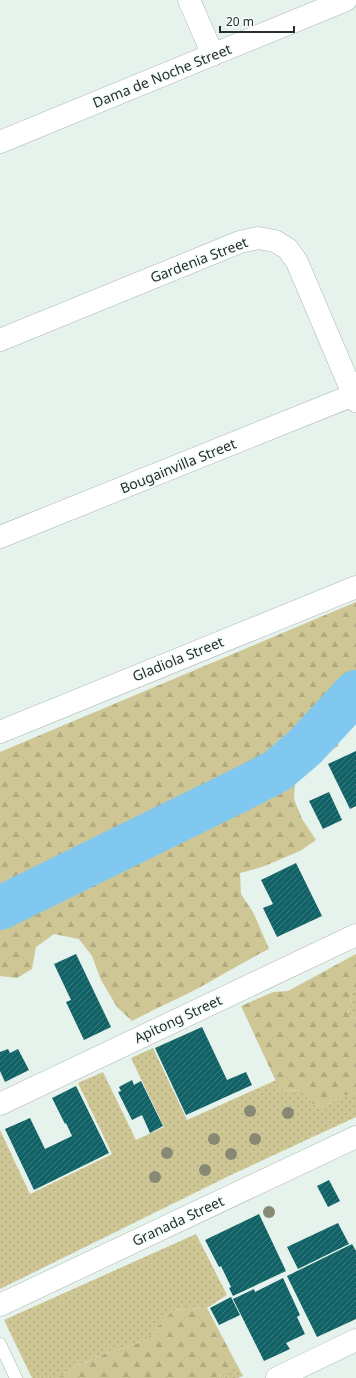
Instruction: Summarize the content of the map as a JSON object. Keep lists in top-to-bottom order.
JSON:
{
  "streets": {
    "street": [
      "Dama de Noche Street",
      "Gardenia Street",
      "Bougainvilla Street",
      "Gladiola Street",
      "Apitong Street",
      "Granada Street"
    ]
  },
  "crossings": [
    ["Gardenia Street", "Bougainvilla Street"]
  ],
  "scale_bar": "20 m"
}
